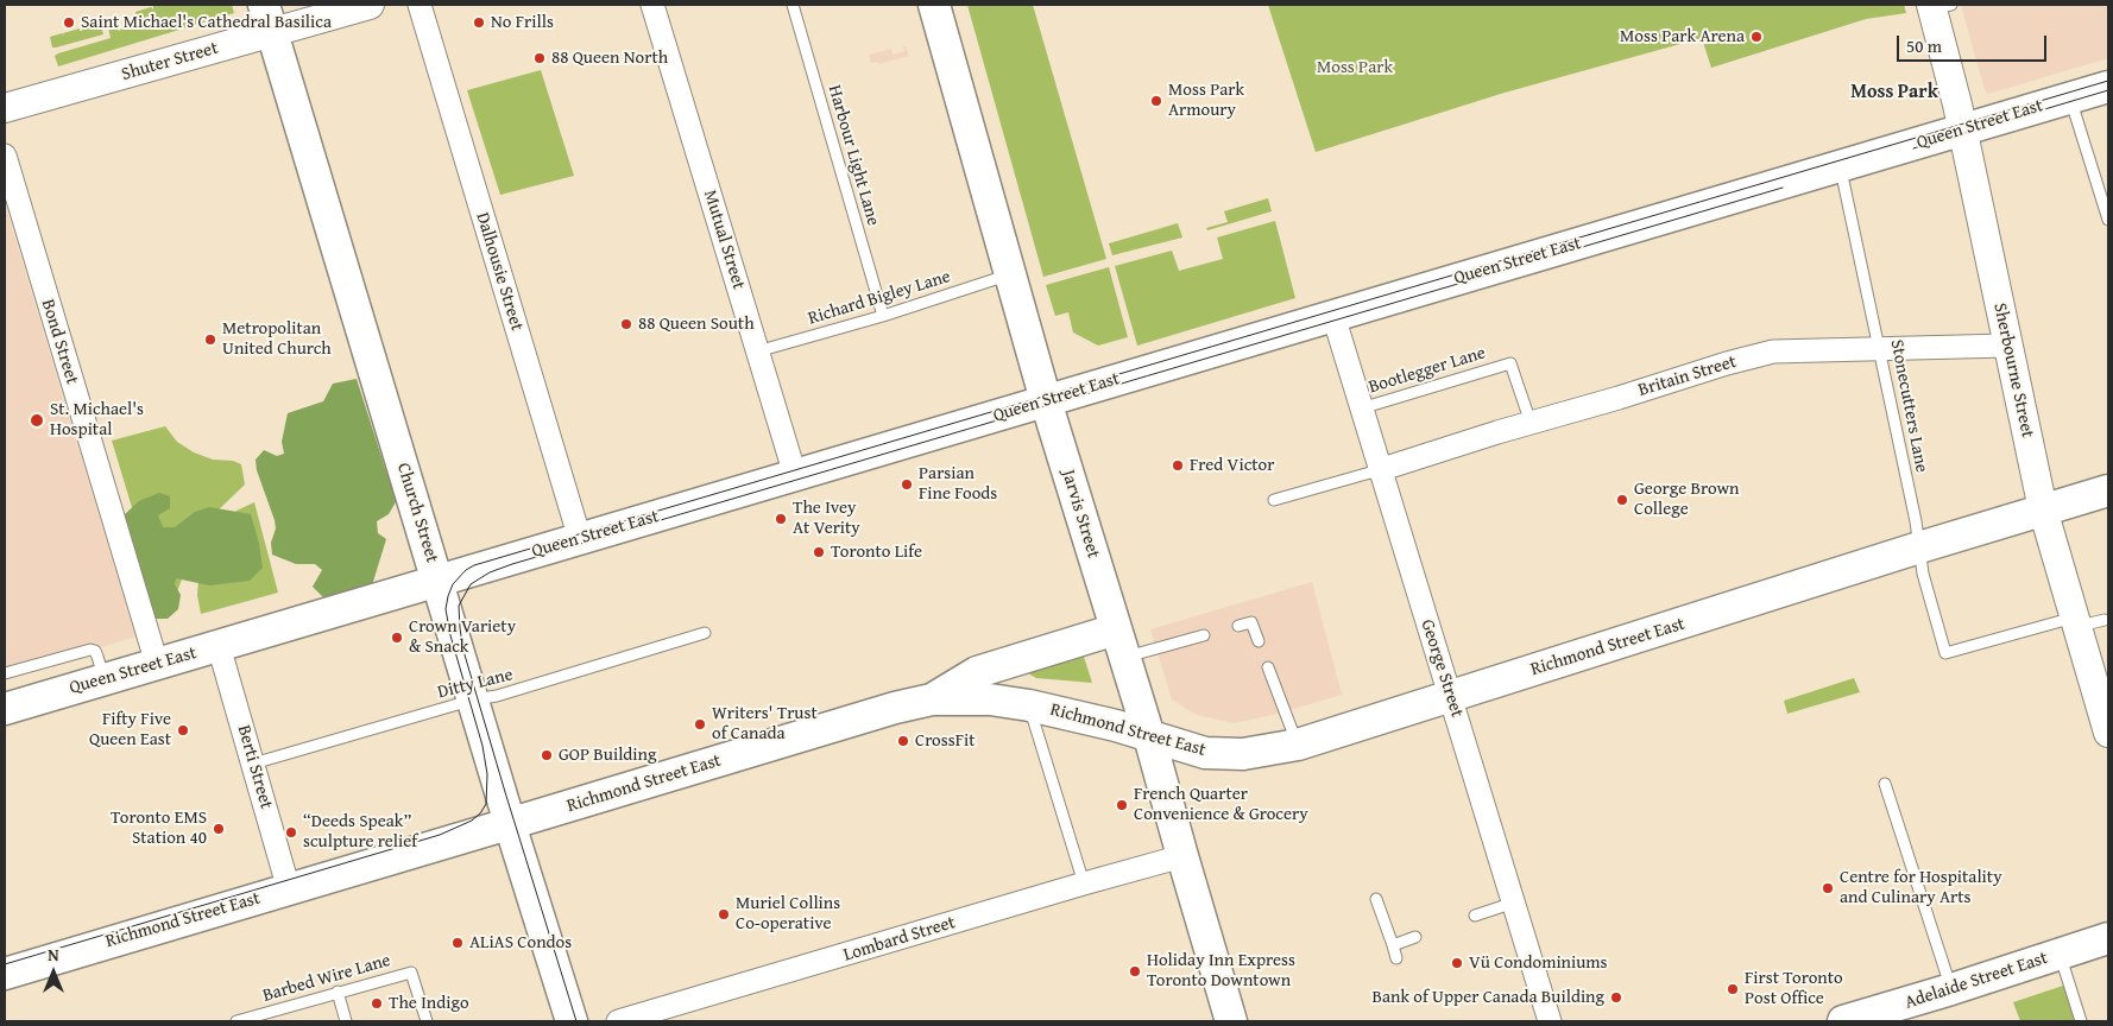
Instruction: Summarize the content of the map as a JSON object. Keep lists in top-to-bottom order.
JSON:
{
  "streets": {
    "main road": [
      "Queen Street East",
      "Church Street",
      "Jarvis Street",
      "Richmond Street East",
      "Adelaide Street East"
    ],
    "street": [
      "Shuter Street",
      "Mutual Street",
      "Dalhousie Street",
      "Bond Street",
      "Sherbourne Street",
      "Britain Street",
      "George Street",
      "Berti Street",
      "Lombard Street"
    ],
    "lane": [
      "Harbour Light Lane",
      "Richard Bigley Lane",
      "Bootlegger Lane",
      "Stonecutters Lane",
      "Ditty Lane",
      "Barbed Wire Lane"
    ]
  },
  "crossings": [
    ["Shuter Street", "Church Street"],
    ["Queen Street East", "Mutual Street"],
    ["Queen Street East", "Dalhousie Street"],
    ["Queen Street East", "Bond Street"],
    ["Queen Street East", "Sherbourne Street"],
    ["Queen Street East", "Stonecutters Lane"],
    ["Queen Street East", "Church Street"],
    ["Queen Street East", "Jarvis Street"],
    ["Queen Street East", "George Street"],
    ["Queen Street East", "Berti Street"],
    ["Harbour Light Lane", "Richard Bigley Lane"],
    ["Mutual Street", "Richard Bigley Lane"],
    ["Richard Bigley Lane", "Jarvis Street"],
    ["Bootlegger Lane", "Britain Street"],
    ["Bootlegger Lane", "George Street"],
    ["Sherbourne Street", "Britain Street"],
    ["Sherbourne Street", "Stonecutters Lane"],
    ["Sherbourne Street", "Richmond Street East"],
    ["Britain Street", "Stonecutters Lane"],
    ["Britain Street", "George Street"],
    ["Stonecutters Lane", "Richmond Street East"],
    ["Church Street", "Richmond Street East"],
    ["Church Street", "Ditty Lane"],
    ["Jarvis Street", "Richmond Street East"],
    ["Jarvis Street", "Lombard Street"],
    ["Richmond Street East", "George Street"],
    ["Richmond Street East", "Berti Street"],
    ["Ditty Lane", "Berti Street"]
  ],
  "districts": ["Moss Park"],
  "parks": ["Moss Park"],
  "places": [
    "Saint Michael's Cathedral Basilica",
    "No Frills",
    "Moss Park Arena",
    "88 Queen North",
    "Moss Park Armoury",
    "88 Queen South",
    "Metropolitan United Church",
    "St. Michael's Hospital",
    "Fred Victor",
    "Parsian Fine Foods",
    "George Brown College",
    "The Ivey At Verity",
    "Toronto Life",
    "Crown Variety & Snack",
    "Writers' Trust of Canada",
    "Fifty Five Queen East",
    "CrossFit",
    "GOP Building",
    "French Quarter Convenience & Grocery",
    "Toronto EMS Station 40",
    "“Deeds Speak” sculpture relief",
    "Centre for Hospitality and Culinary Arts",
    "Muriel Collins Co-operative",
    "ALiAS Condos",
    "Vü Condominiums",
    "Holiday Inn Express Toronto Downtown",
    "First Toronto Post Office",
    "Bank of Upper Canada Building",
    "The Indigo"
  ],
  "scale_bar": "50 m",
  "north": "top"
}
